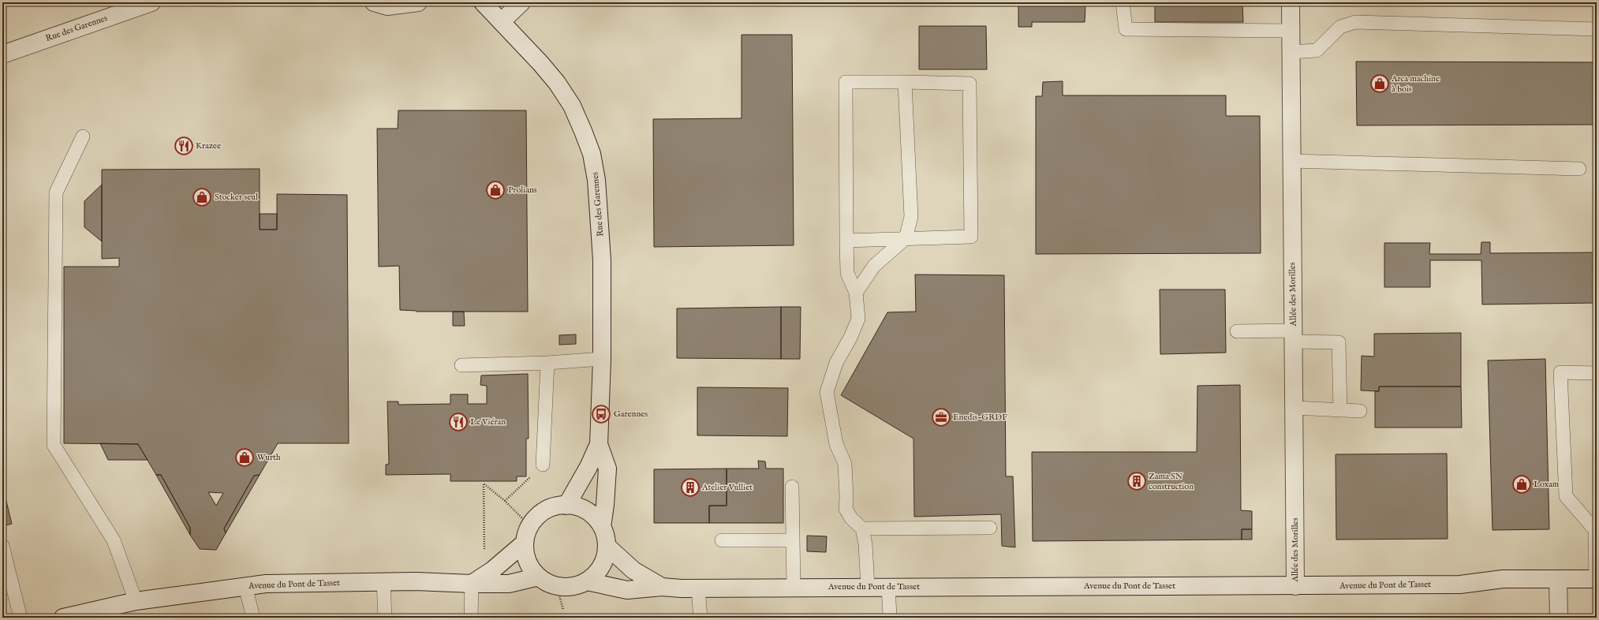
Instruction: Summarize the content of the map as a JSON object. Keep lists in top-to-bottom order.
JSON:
{
  "streets": {
    "street": ["Rue des Garennes", "Allée des Morilles", "Avenue du Pont de Tasset"]
  },
  "crossings": [
    ["Rue des Garennes", "Avenue du Pont de Tasset"],
    ["Allée des Morilles", "Avenue du Pont de Tasset"]
  ],
  "places": {
    "shop": [
      "Arca machine à bois",
      "Prolians",
      "Stocker seul",
      "Wurth",
      "Loxam"
    ],
    "restaurant": ["Krazee", "Le Viéran"],
    "bus stop": ["Garennes"],
    "office": ["Enedis-GRDF"],
    "building": ["Zama SN construction", "Atelier Vulliet"]
  }
}
